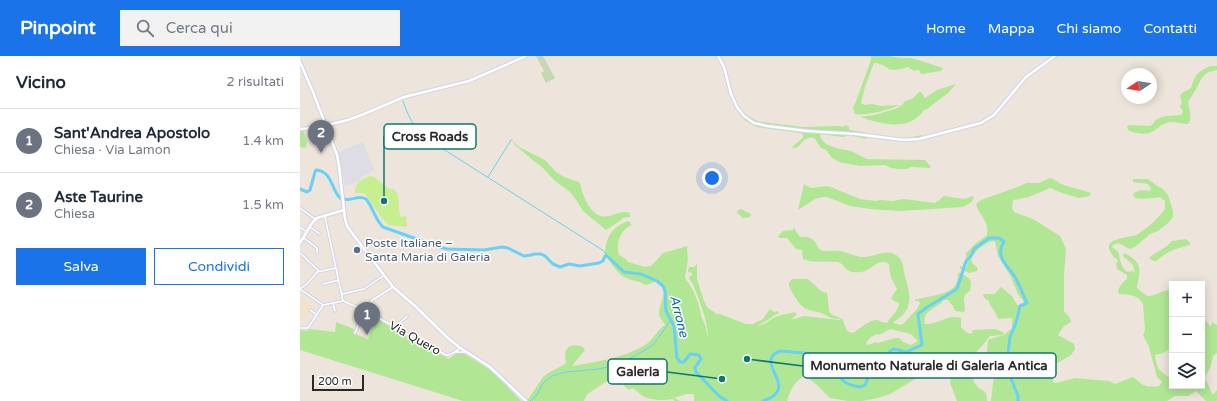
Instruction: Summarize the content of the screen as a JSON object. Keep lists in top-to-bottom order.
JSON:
{
  "streets": {
    "street": ["Via Quero"]
  },
  "water": ["Arrone"],
  "places": [
    "Cross Roads",
    "Poste Italiane – Santa Maria di Galeria",
    "Monumento Naturale di Galeria Antica",
    "Galeria"
  ],
  "scale_bar": "200 m",
  "north": "left",
  "page": {
    "header": "Pinpoint",
    "search": "Cerca qui",
    "nav": [
      "Home",
      "Mappa",
      "Chi siamo",
      "Contatti"
    ],
    "heading": ["Vicino", "2 risultati"],
    "list": [
      {
        "mark": "1",
        "name": "Sant'Andrea Apostolo",
        "note": "Chiesa · Via Lamon",
        "value": "1.4 km"
      },
      {
        "mark": "2",
        "name": "Aste Taurine",
        "note": "Chiesa",
        "value": "1.5 km"
      }
    ],
    "pins": ["2", "1"],
    "buttons": ["Salva", "Condividi"],
    "map_buttons": ["+", "−"],
    "scale": "200 m"
  }
}
